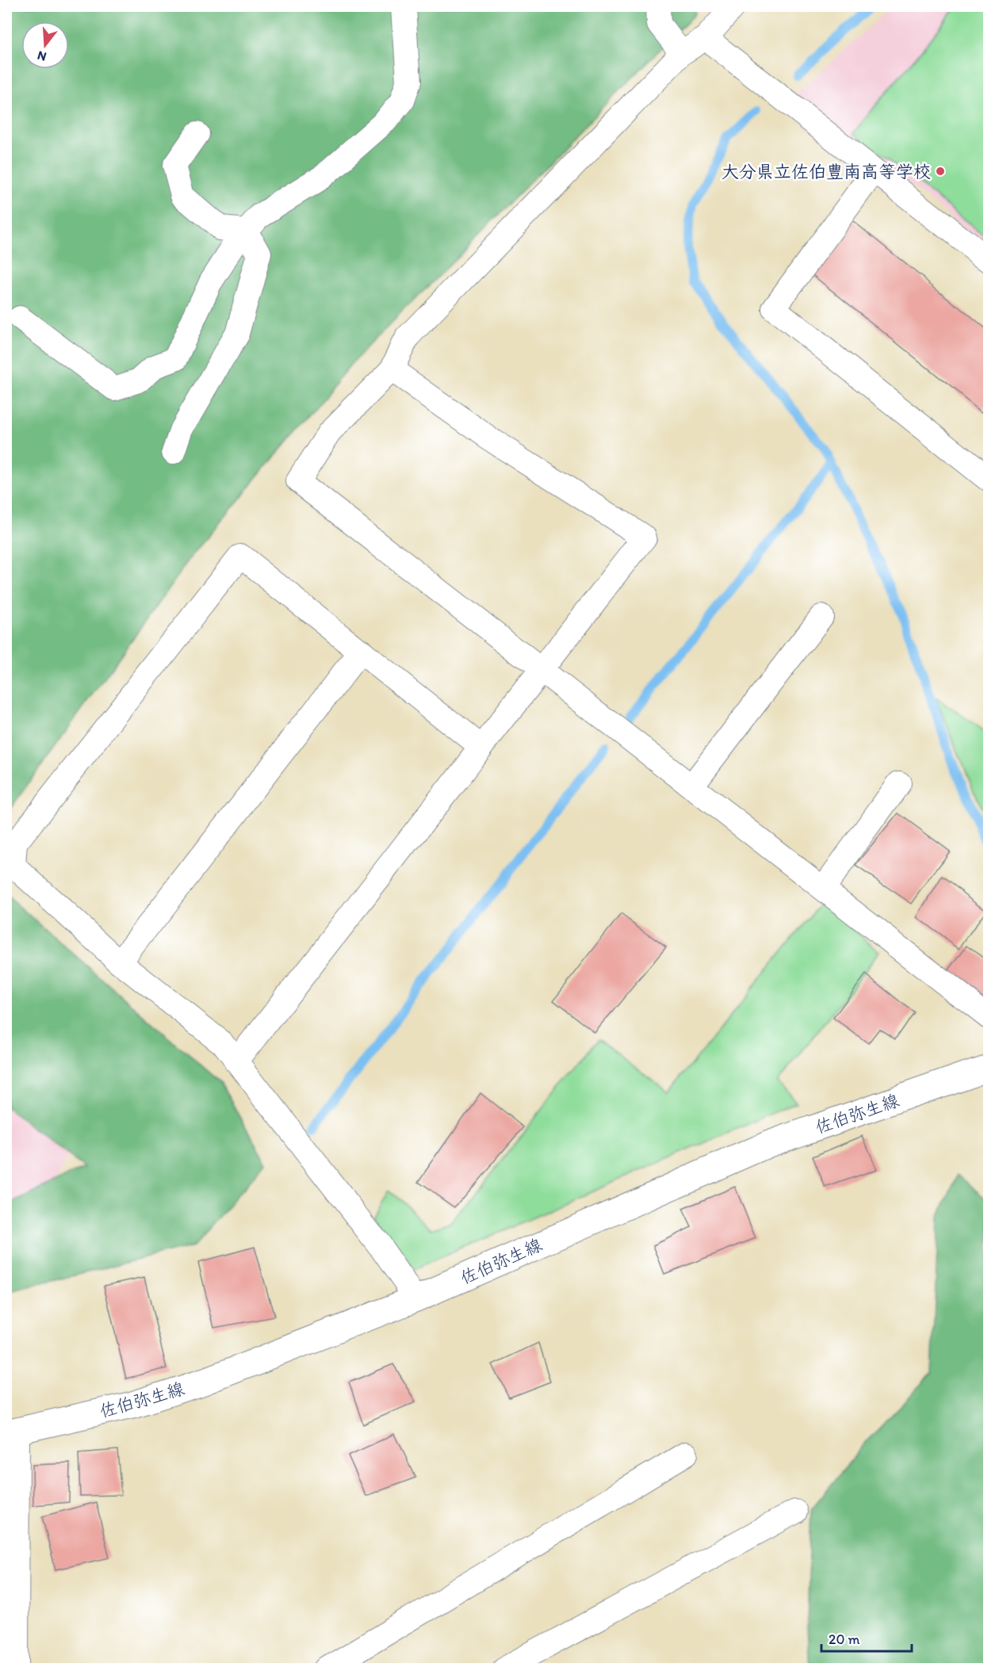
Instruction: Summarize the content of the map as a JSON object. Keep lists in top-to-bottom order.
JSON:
{
  "streets": {
    "main road": ["佐伯弥生線"]
  },
  "places": ["大分県立佐伯豊南高等学校"],
  "scale_bar": "20 m",
  "north": "bottom"
}
